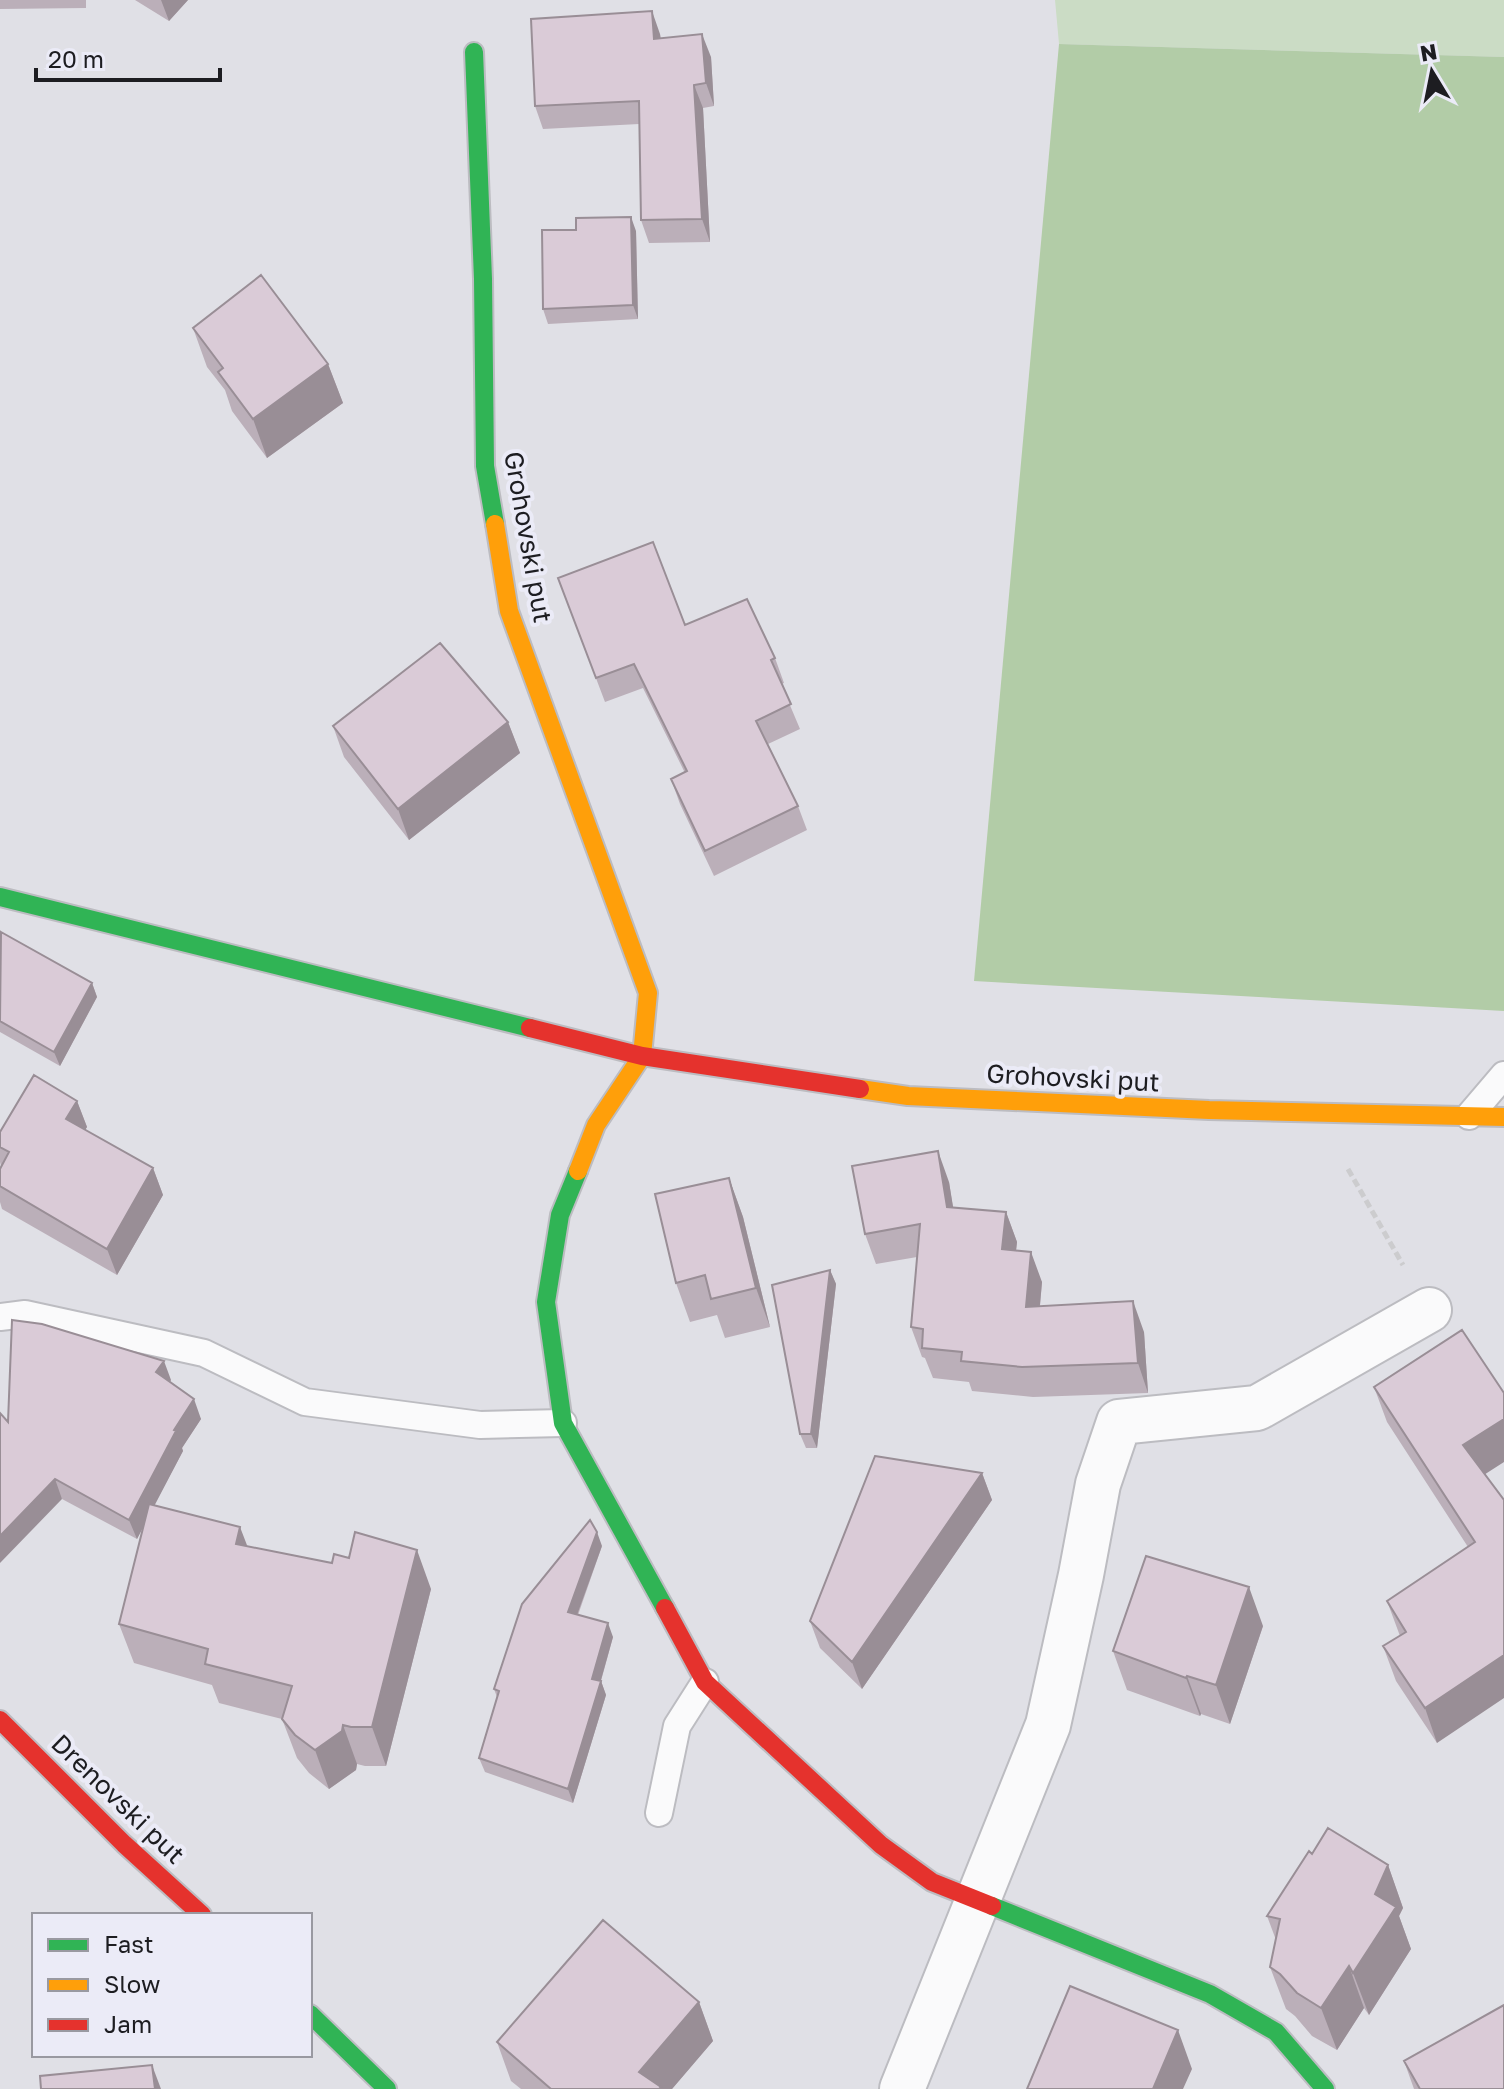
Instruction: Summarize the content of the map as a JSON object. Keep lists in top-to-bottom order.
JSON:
{
  "streets": {
    "street": ["Grohovski put", "Drenovski put"]
  },
  "legend": ["Fast", "Slow", "Jam"],
  "scale_bar": "20 m",
  "north": "top"
}
